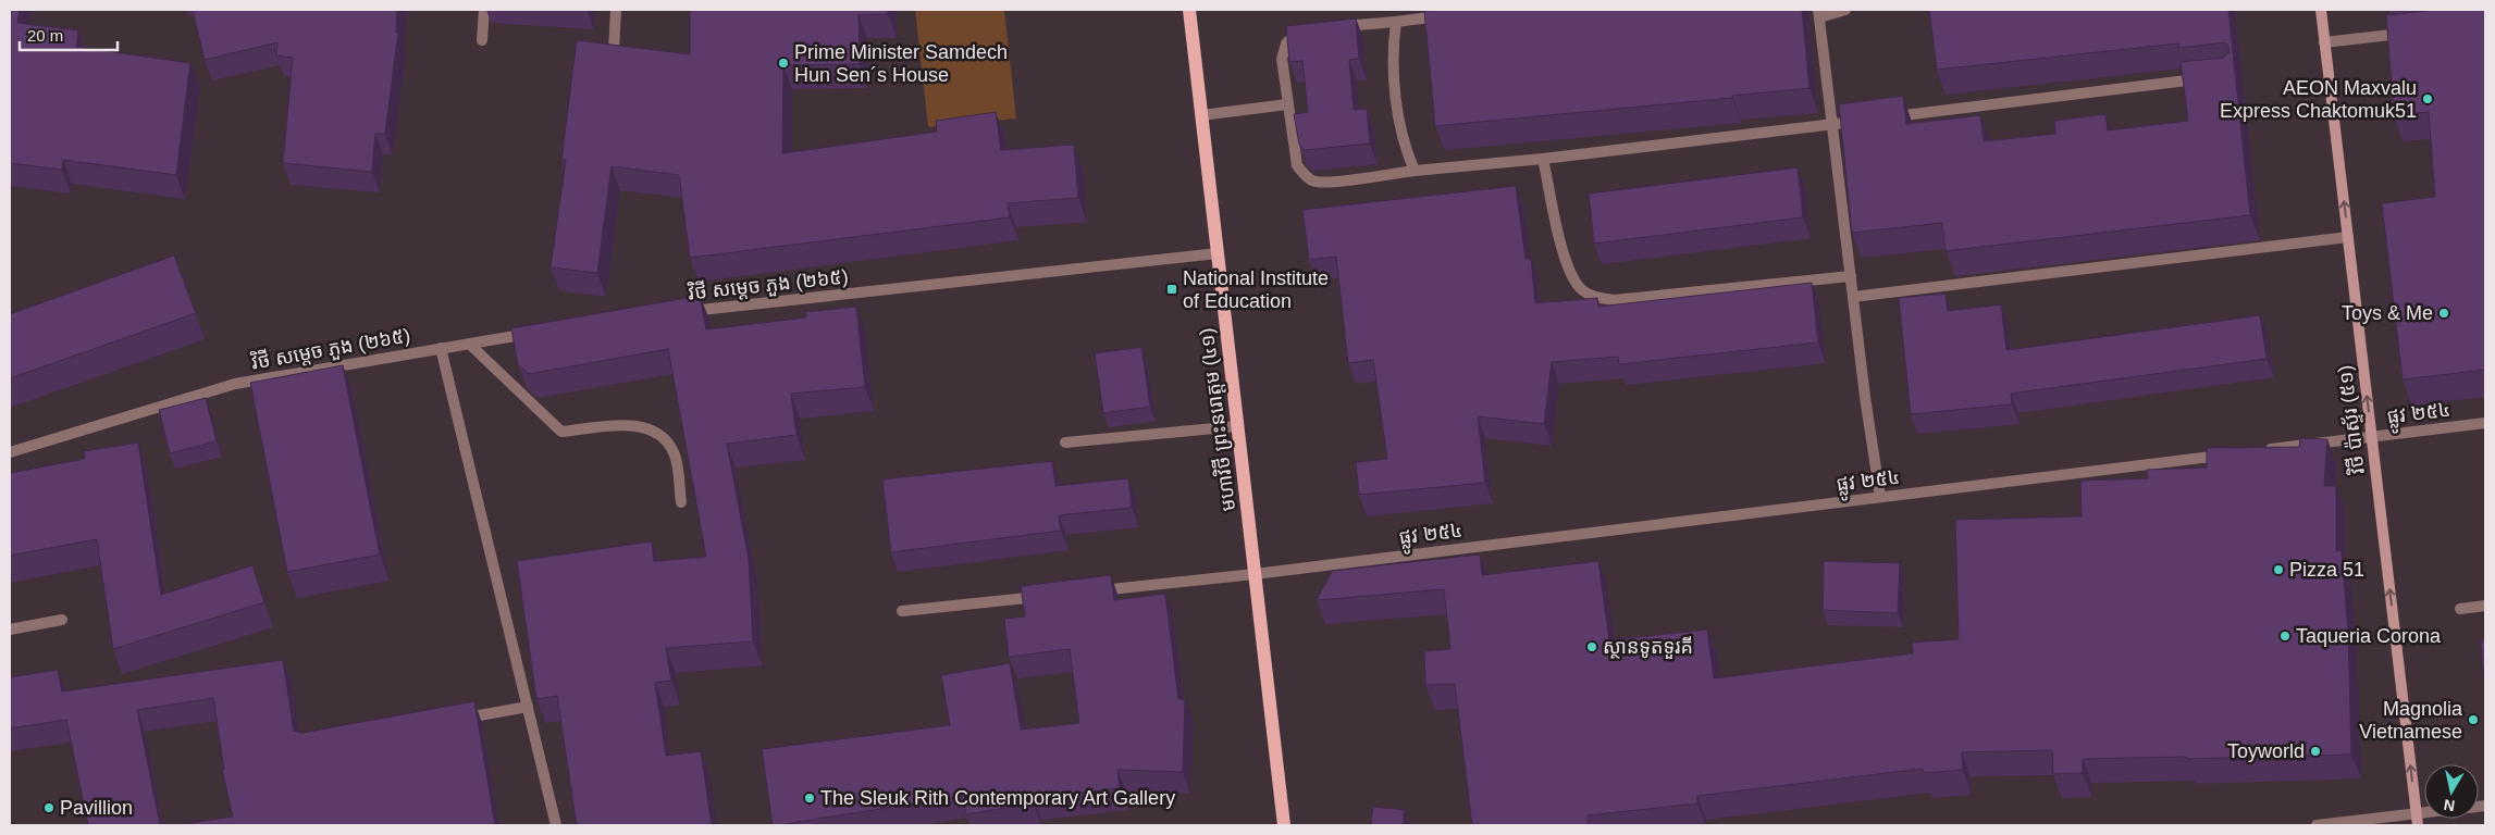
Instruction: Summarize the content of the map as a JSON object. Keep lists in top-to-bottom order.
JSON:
{
  "streets": {
    "main road": ["មហាវិថី ព្រះនរោត្តម (៤១)"],
    "street": ["វិថី សម្តេច ភួង (២៦៥)", "ផ្លូវ ២៥៤", "វិថី ប៉ាស្ទ័រ (៥១)"]
  },
  "crossings": [
    ["វិថី សម្តេច ភួង (២៦៥)", "មហាវិថី ព្រះនរោត្តម (៤១)"],
    ["ផ្លូវ ២៥៤", "មហាវិថី ព្រះនរោត្តម (៤១)"],
    ["ផ្លូវ ២៥៤", "វិថី ប៉ាស្ទ័រ (៥១)"]
  ],
  "one_way": ["វិថី ប៉ាស្ទ័រ (៥១)"],
  "places": {
    "other": [
      "Prime Minister Samdech Hun Sen´s House",
      "AEON Maxvalu Express Chaktomuk51",
      "Toys & Me",
      "Pizza 51",
      "Taqueria Corona",
      "ស្ថានទូតទួរគី",
      "Magnolia Vietnamese",
      "Toyworld",
      "The Sleuk Rith Contemporary Art Gallery",
      "Pavillion"
    ],
    "transit": ["National Institute of Education"]
  },
  "scale_bar": "20 m",
  "north": "bottom"
}
